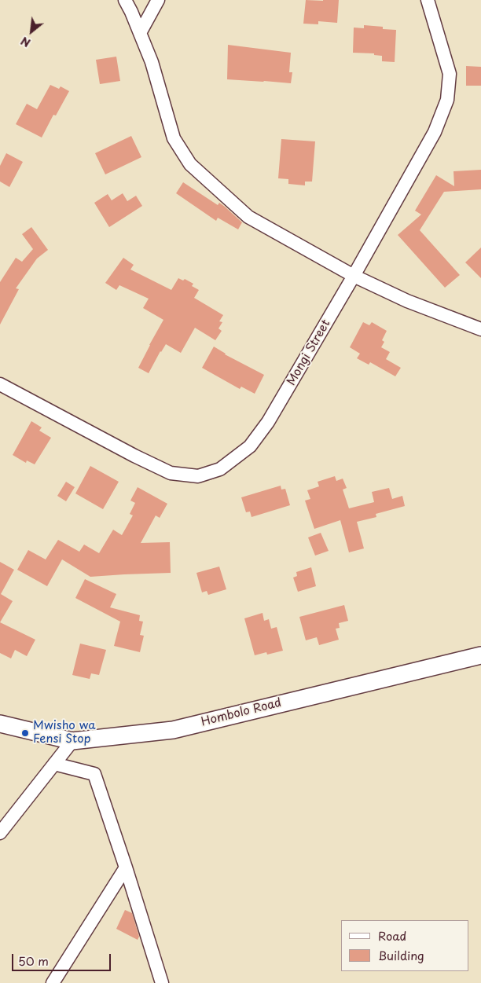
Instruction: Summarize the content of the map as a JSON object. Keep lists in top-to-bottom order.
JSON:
{
  "streets": {
    "street": ["Mongi Street", "Hombolo Road"]
  },
  "places": ["Mwisho wa Fensi Stop"],
  "legend": ["Road", "Building"],
  "scale_bar": "50 m",
  "north": "bottom left"
}
